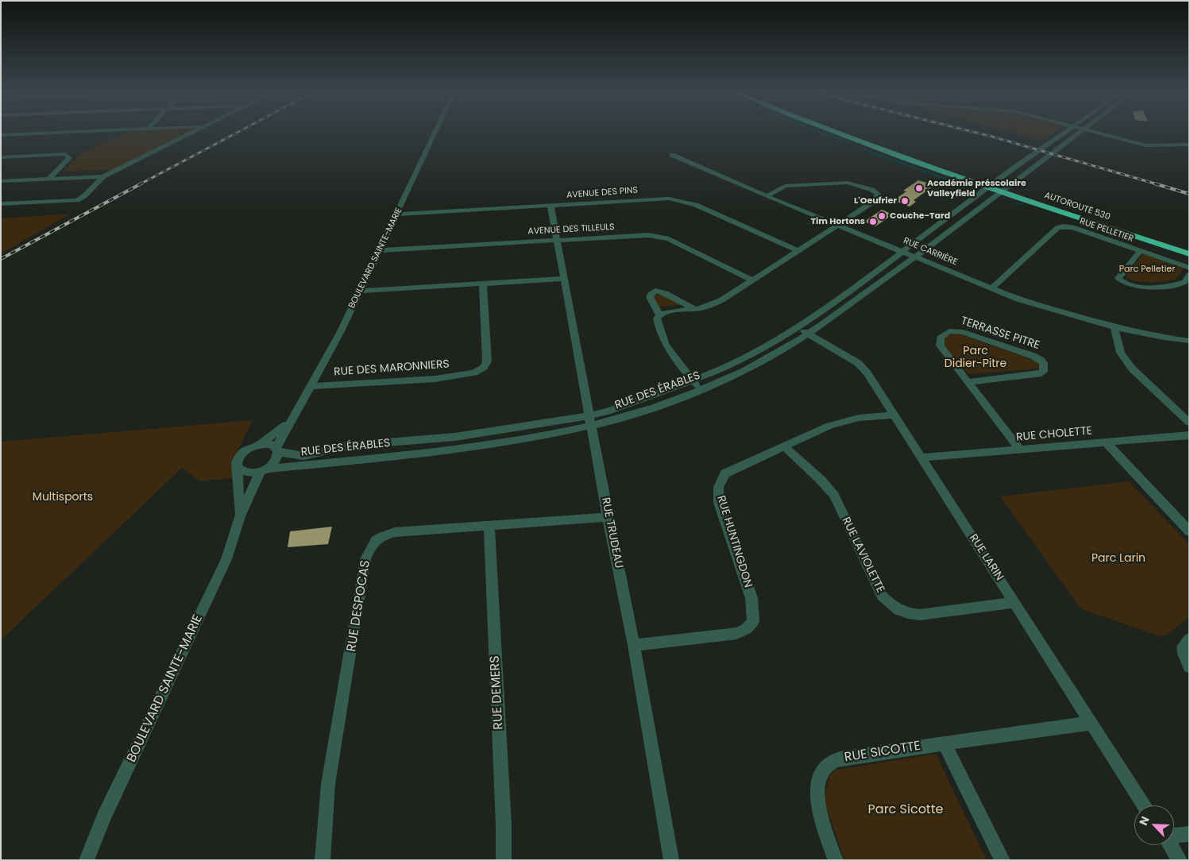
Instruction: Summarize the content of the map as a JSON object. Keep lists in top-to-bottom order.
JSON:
{
  "streets": {
    "highway": ["AUTOROUTE 530"],
    "street": [
      "AVENUE DES PINS",
      "AVENUE DES TILLEULS",
      "RUE PELLETIER",
      "RUE CARRIÈRE",
      "BOULEVARD SAINTE-MARIE",
      "TERRASSE PITRE",
      "RUE DES MARONNIERS",
      "RUE DES ÉRABLES",
      "RUE CHOLETTE",
      "RUE TRUDEAU",
      "RUE HUNTINGDON",
      "RUE LAVIOLETTE",
      "RUE LARIN",
      "RUE DESPOCAS",
      "RUE DEMERS",
      "RUE SICOTTE"
    ]
  },
  "crossings": [
    ["AVENUE DES PINS", "BOULEVARD SAINTE-MARIE"],
    ["AVENUE DES PINS", "RUE TRUDEAU"],
    ["AUTOROUTE 530", "RUE DES ÉRABLES"],
    ["AVENUE DES TILLEULS", "BOULEVARD SAINTE-MARIE"],
    ["AVENUE DES TILLEULS", "RUE TRUDEAU"],
    ["RUE PELLETIER", "RUE CARRIÈRE"],
    ["RUE CARRIÈRE", "RUE DES ÉRABLES"],
    ["BOULEVARD SAINTE-MARIE", "RUE DES MARONNIERS"],
    ["BOULEVARD SAINTE-MARIE", "RUE DES ÉRABLES"],
    ["TERRASSE PITRE", "RUE CHOLETTE"],
    ["RUE DES ÉRABLES", "RUE TRUDEAU"],
    ["RUE DES ÉRABLES", "RUE LARIN"],
    ["RUE CHOLETTE", "RUE LARIN"],
    ["RUE TRUDEAU", "RUE HUNTINGDON"],
    ["RUE TRUDEAU", "RUE DESPOCAS"],
    ["RUE HUNTINGDON", "RUE LAVIOLETTE"],
    ["RUE HUNTINGDON", "RUE LARIN"],
    ["RUE LAVIOLETTE", "RUE LARIN"],
    ["RUE LARIN", "RUE SICOTTE"],
    ["RUE DESPOCAS", "RUE DEMERS"]
  ],
  "parks": [
    "Parc Pelletier",
    "Parc Didier-Pitre",
    "Multisports",
    "Parc Larin",
    "Parc Sicotte"
  ],
  "places": [
    "Académie préscolaire Valleyfield",
    "L'Oeufrier",
    "Couche-Tard",
    "Tim Hortons"
  ],
  "north": "top left"
}
